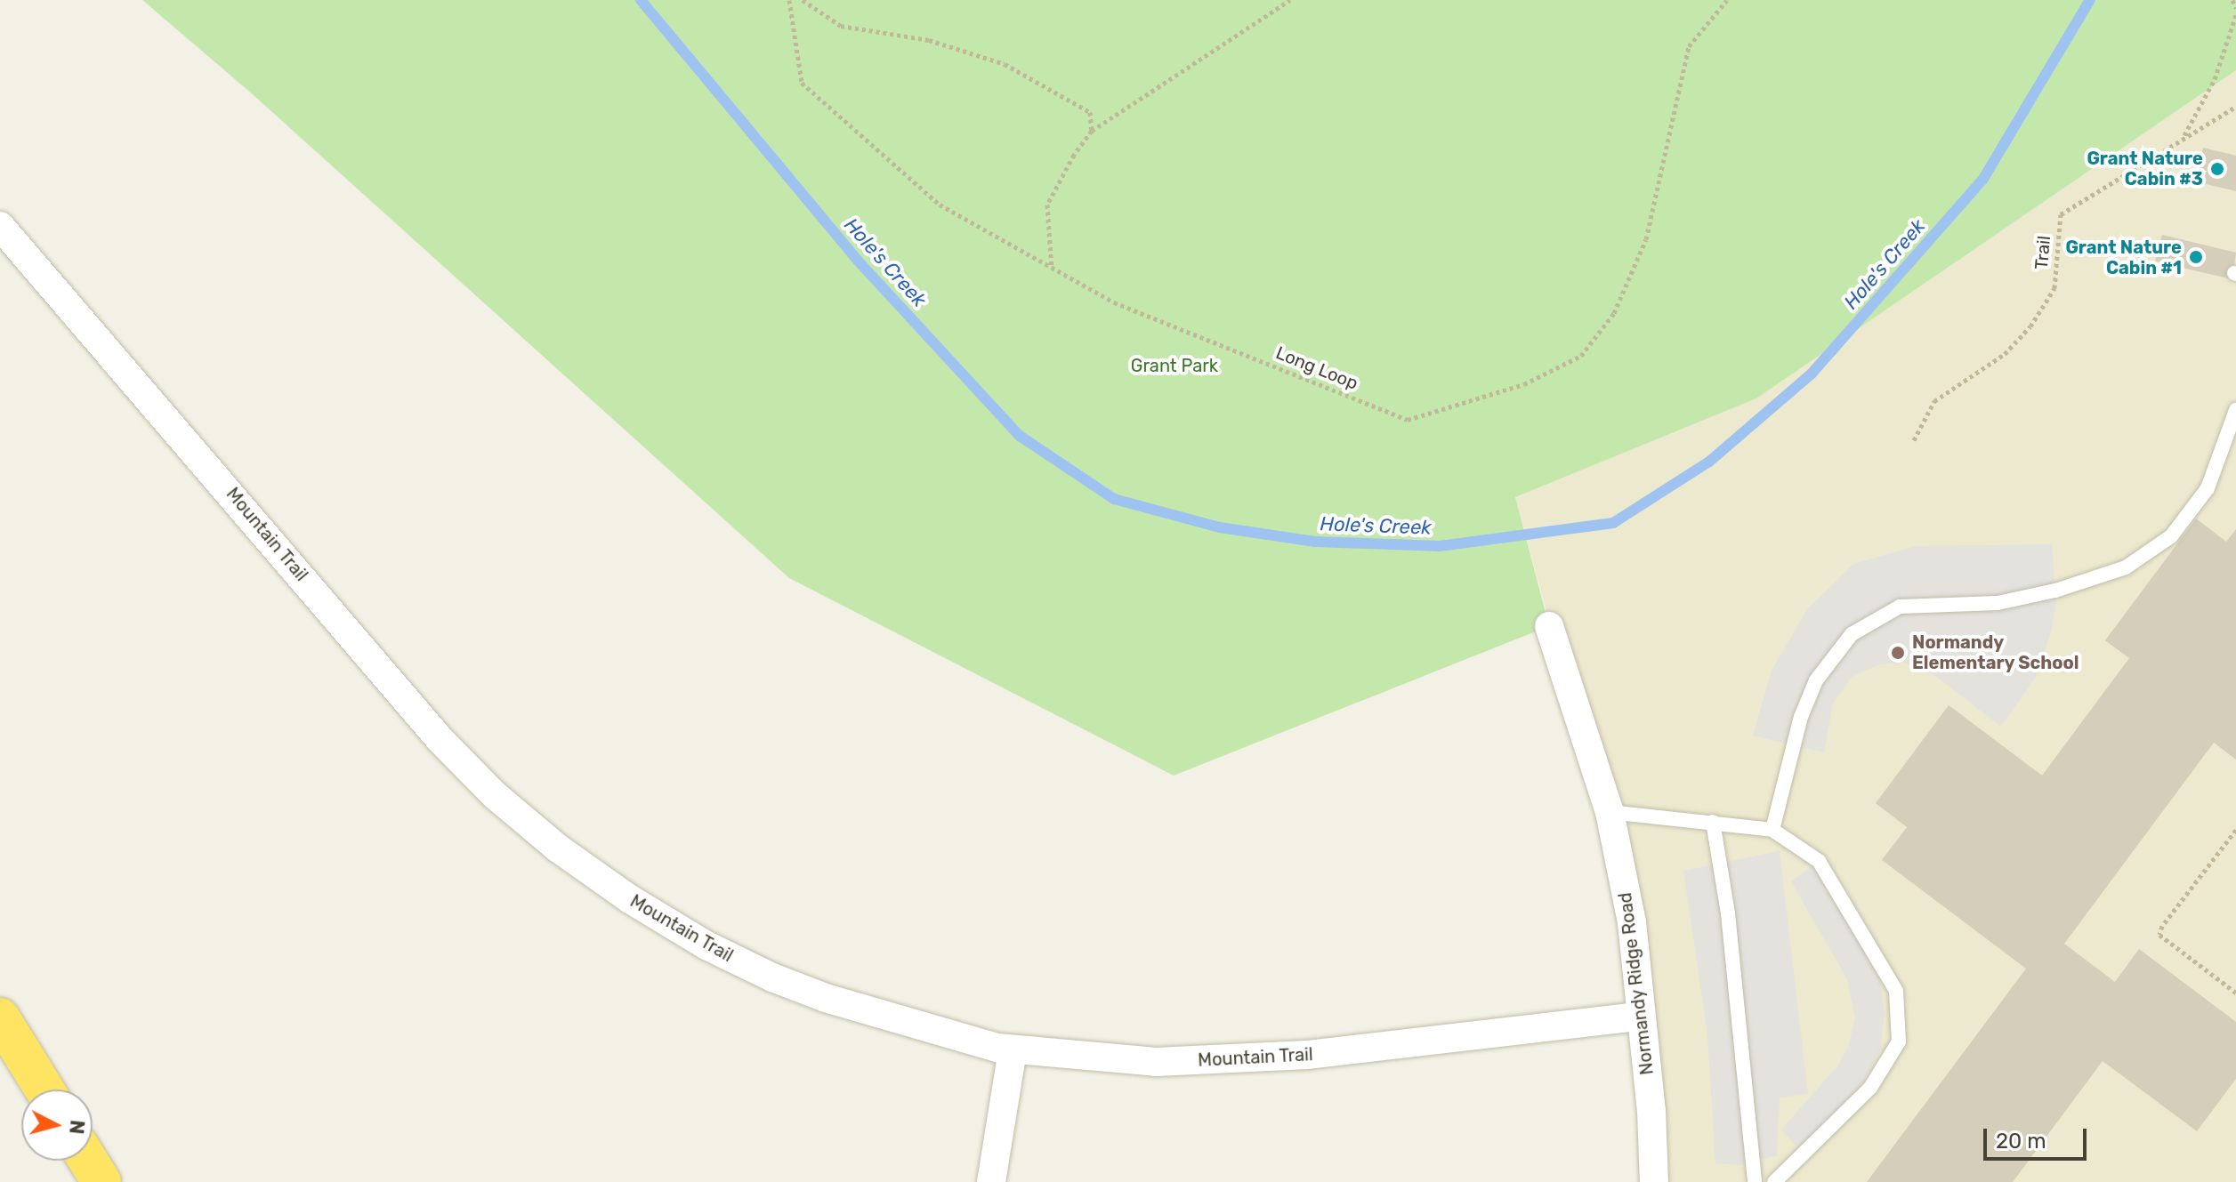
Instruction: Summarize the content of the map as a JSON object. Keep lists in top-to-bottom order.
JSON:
{
  "streets": {
    "street": ["Mountain Trail", "Normandy Ridge Road"],
    "path": ["Trail", "Long Loop"]
  },
  "crossings": [
    ["Mountain Trail", "Normandy Ridge Road"]
  ],
  "water": ["Hole's Creek"],
  "parks": ["Grant Park"],
  "places": ["Grant Nature Cabin #3", "Grant Nature Cabin #1", "Normandy Elementary School"],
  "scale_bar": "20 m",
  "north": "right"
}
